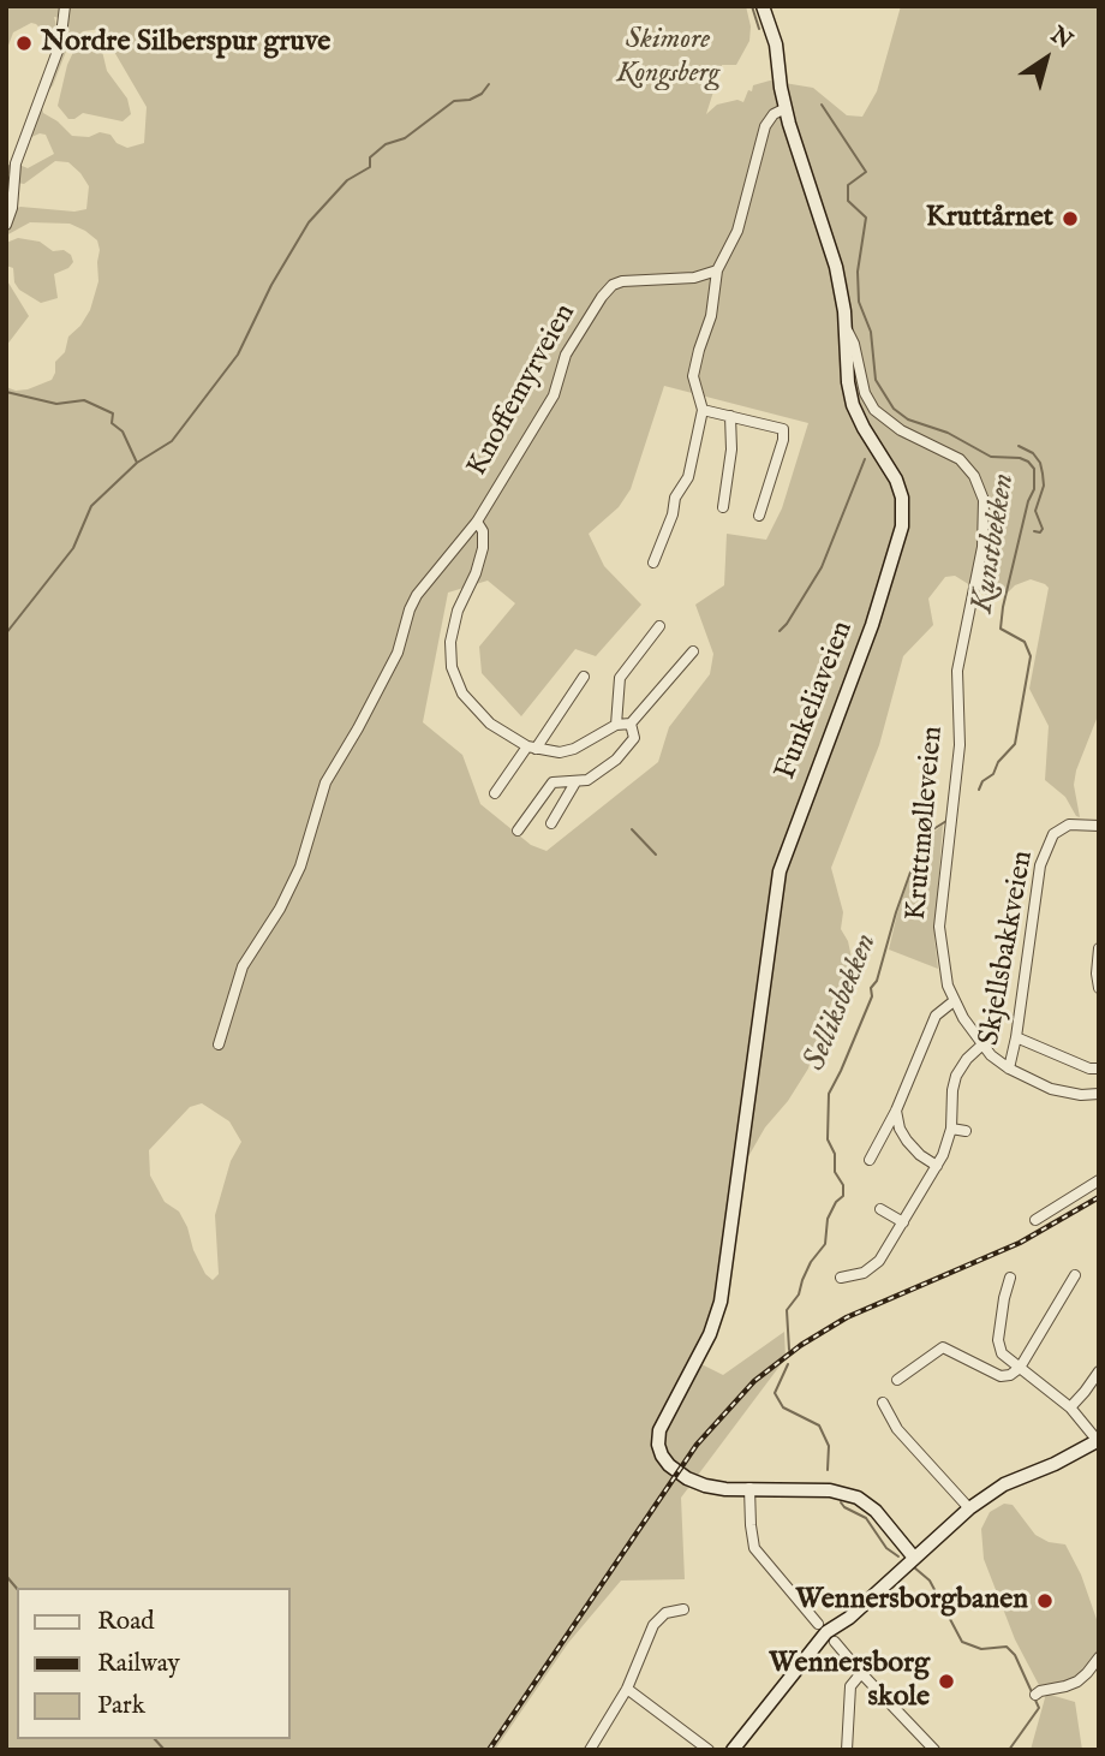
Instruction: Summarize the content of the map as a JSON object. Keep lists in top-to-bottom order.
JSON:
{
  "streets": {
    "street": [
      "Knoffemyrveien",
      "Funkeliaveien",
      "Kruttmølleveien",
      "Skjellsbakkveien"
    ]
  },
  "crossings": [
    ["Funkeliaveien", "Kruttmølleveien"],
    ["Kruttmølleveien", "Skjellsbakkveien"]
  ],
  "water": ["Kunstbekken", "Selliksbekken"],
  "parks": ["Skimore Kongsberg"],
  "places": [
    "Nordre Silberspur gruve",
    "Kruttårnet",
    "Wennersborgbanen",
    "Wennersborg skole"
  ],
  "legend": ["Road", "Railway", "Park"],
  "north": "top right"
}
